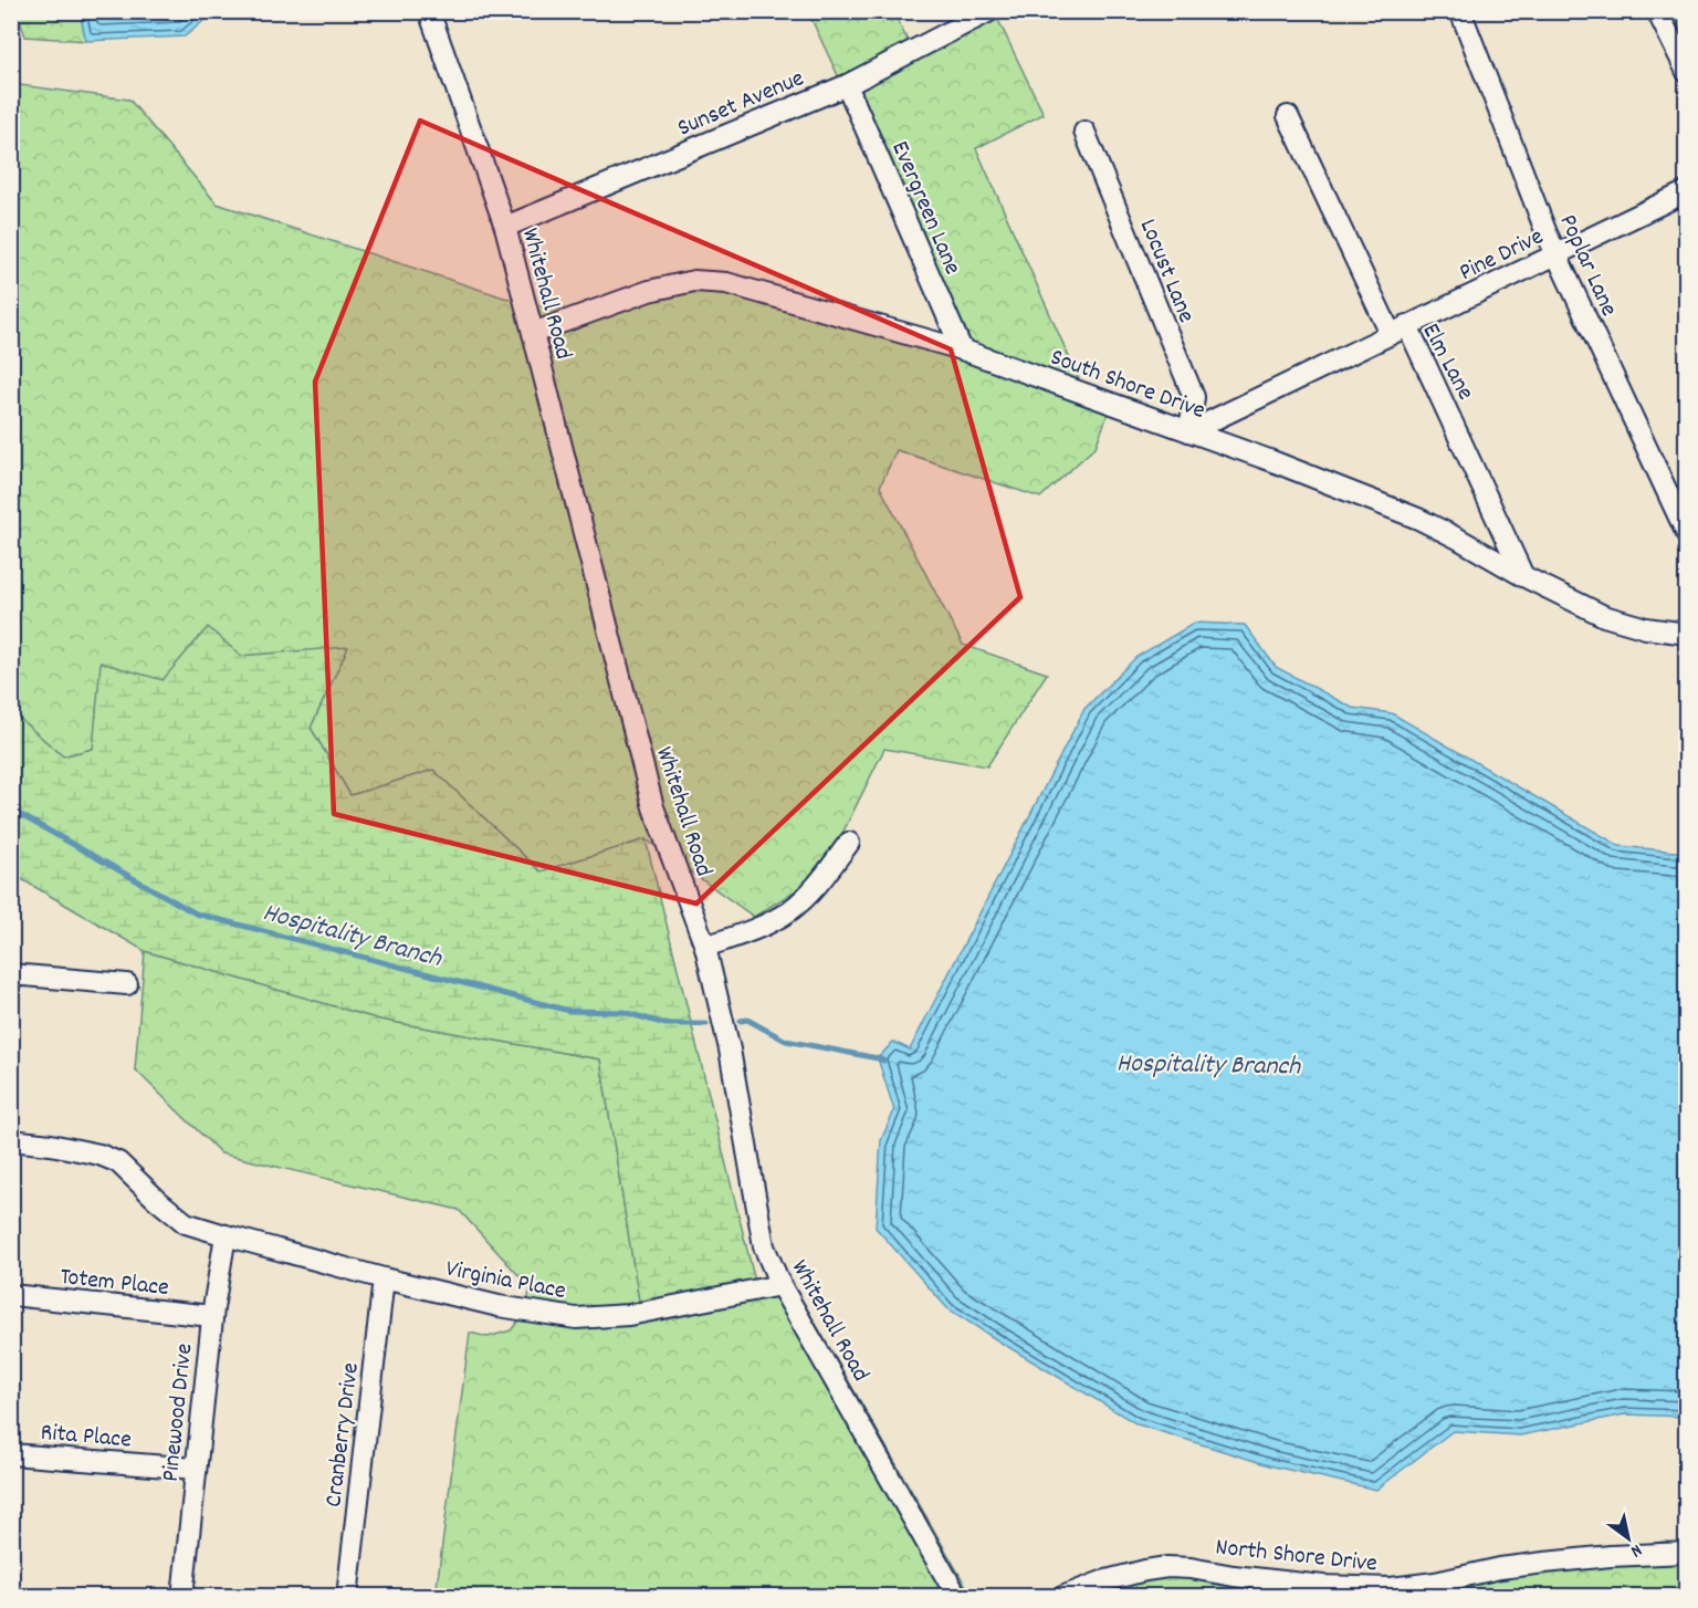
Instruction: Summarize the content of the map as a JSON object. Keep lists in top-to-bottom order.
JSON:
{
  "streets": {
    "street": [
      "Sunset Avenue",
      "Evergreen Lane",
      "Pine Drive",
      "Poplar Lane",
      "Locust Lane",
      "Whitehall Road",
      "Elm Lane",
      "South Shore Drive",
      "Virginia Place",
      "Totem Place",
      "Pinewood Drive",
      "Rita Place",
      "Cranberry Drive",
      "North Shore Drive"
    ]
  },
  "crossings": [
    ["Sunset Avenue", "Evergreen Lane"],
    ["Sunset Avenue", "Whitehall Road"],
    ["Evergreen Lane", "South Shore Drive"],
    ["Pine Drive", "Poplar Lane"],
    ["Pine Drive", "Locust Lane"],
    ["Pine Drive", "Elm Lane"],
    ["Pine Drive", "South Shore Drive"],
    ["Locust Lane", "South Shore Drive"],
    ["Whitehall Road", "South Shore Drive"],
    ["Whitehall Road", "Virginia Place"],
    ["Elm Lane", "South Shore Drive"],
    ["Virginia Place", "Pinewood Drive"],
    ["Virginia Place", "Cranberry Drive"],
    ["Totem Place", "Pinewood Drive"],
    ["Pinewood Drive", "Rita Place"]
  ],
  "water": ["Hospitality Branch"],
  "north": "bottom right"
}
